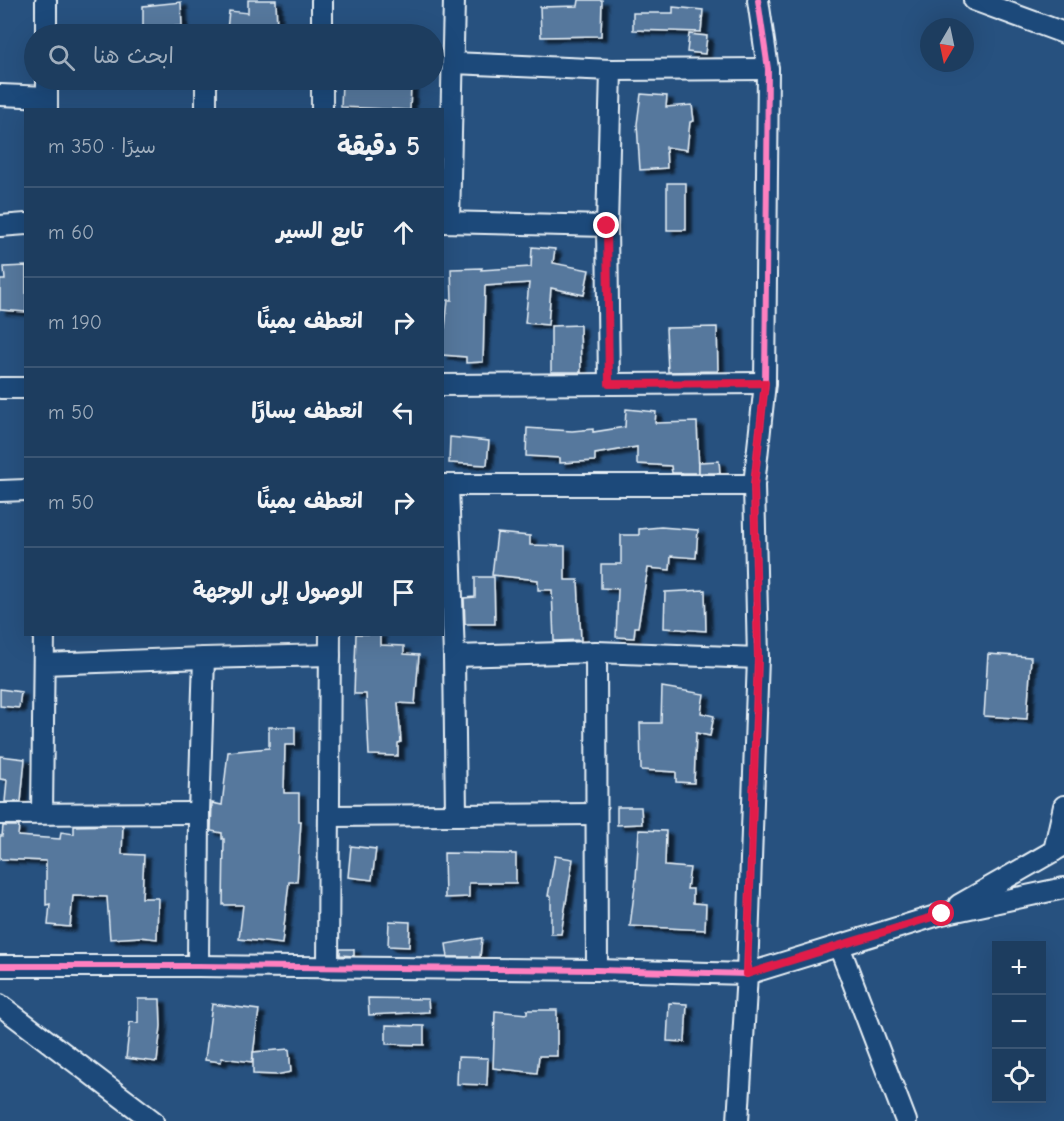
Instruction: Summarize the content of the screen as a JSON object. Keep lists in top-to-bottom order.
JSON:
{
  "north": "bottom",
  "page": {
    "search": "ابحث هنا",
    "heading": ["5 دقيقة", "سيرًا · 350 m"],
    "list": [
      ["تابع السير", "60 m"],
      ["انعطف يمينًا", "190 m"],
      ["انعطف يسارًا", "50 m"],
      ["انعطف يمينًا", "50 m"],
      "الوصول إلى الوجهة"
    ],
    "map_buttons": ["+", "−"]
  }
}
